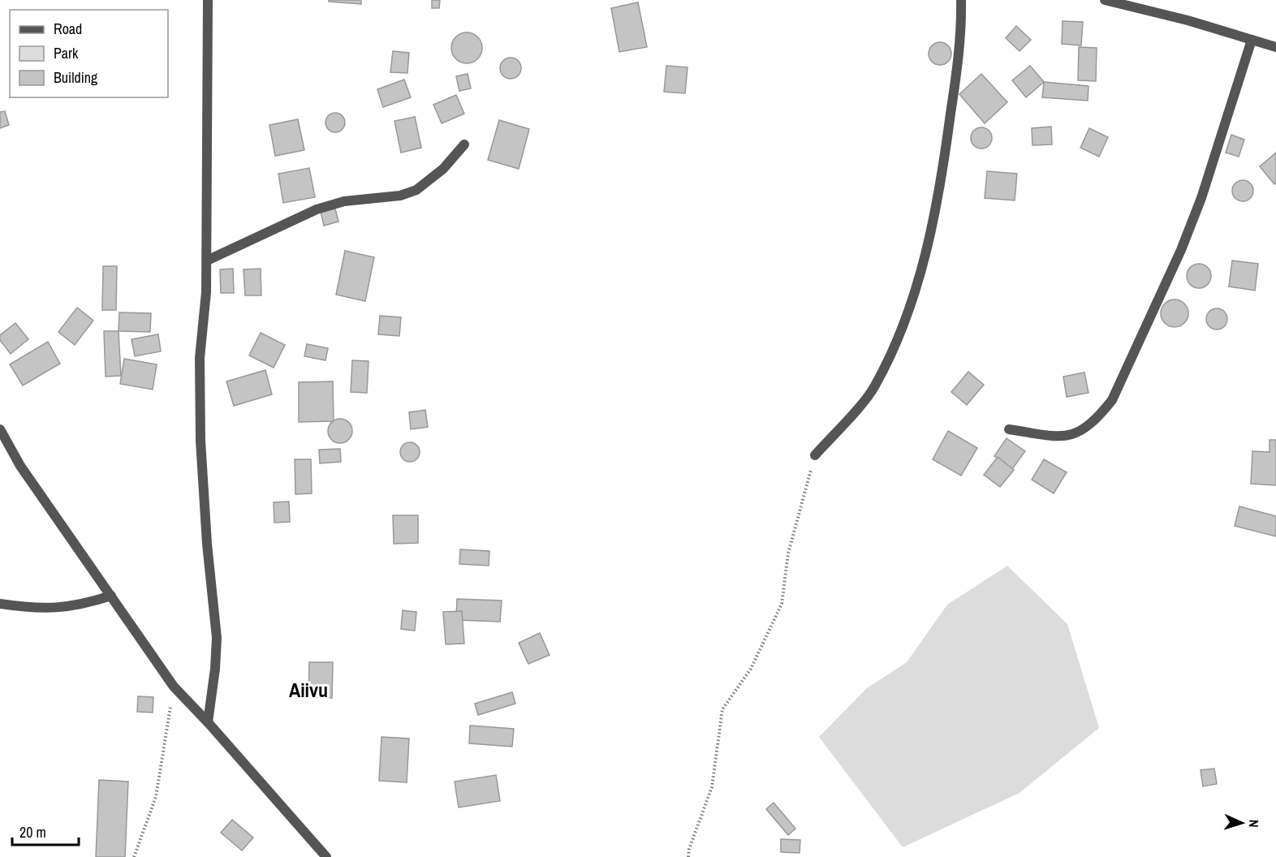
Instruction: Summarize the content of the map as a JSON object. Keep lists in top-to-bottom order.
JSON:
{
  "districts": ["Aiivu"],
  "legend": ["Road", "Park", "Building"],
  "scale_bar": "20 m",
  "north": "right"
}
